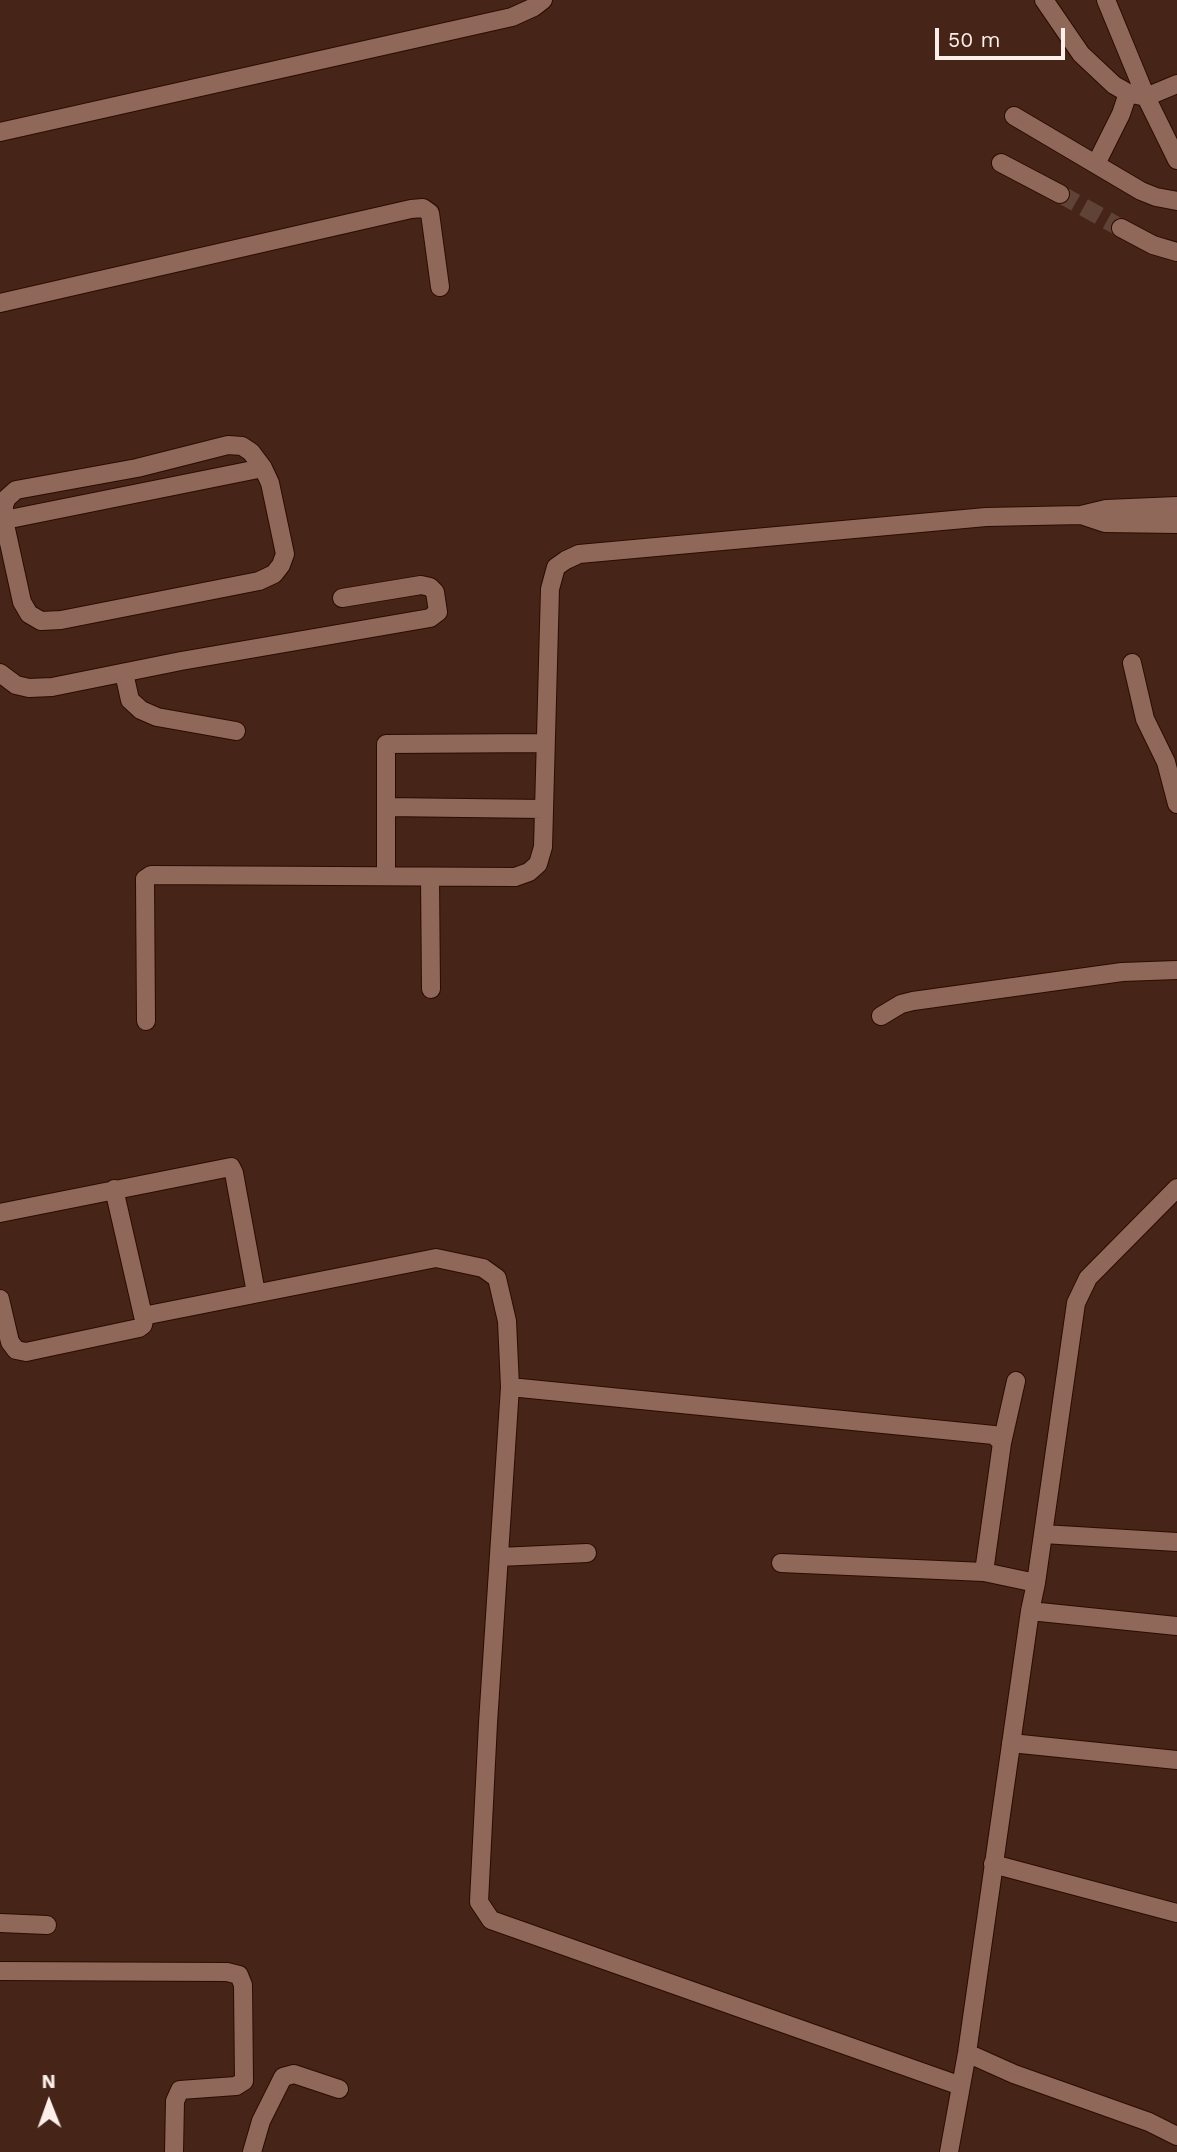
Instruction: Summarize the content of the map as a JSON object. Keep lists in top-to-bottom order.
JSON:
{
  "scale_bar": "50 m",
  "north": "top"
}
